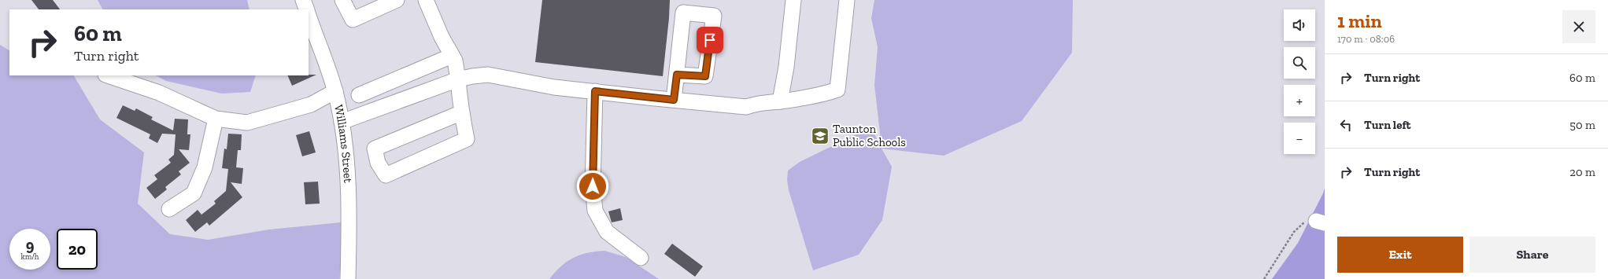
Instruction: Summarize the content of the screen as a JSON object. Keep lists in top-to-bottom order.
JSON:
{
  "streets": {
    "street": ["Williams Street"]
  },
  "places": {
    "school or university": ["Taunton Public Schools"]
  },
  "page": {
    "heading": ["1 min", "170 m · 08:06"],
    "map_buttons": ["+", "−"],
    "turn": ["60 m", "Turn right"],
    "list": [
      {
        "name": "Turn right",
        "value": "60 m"
      },
      {
        "name": "Turn left",
        "value": "50 m"
      },
      {
        "name": "Turn right",
        "value": "20 m"
      }
    ],
    "speed": "9 km/h",
    "limit": "20",
    "buttons": ["Exit", "Share"]
  }
}
